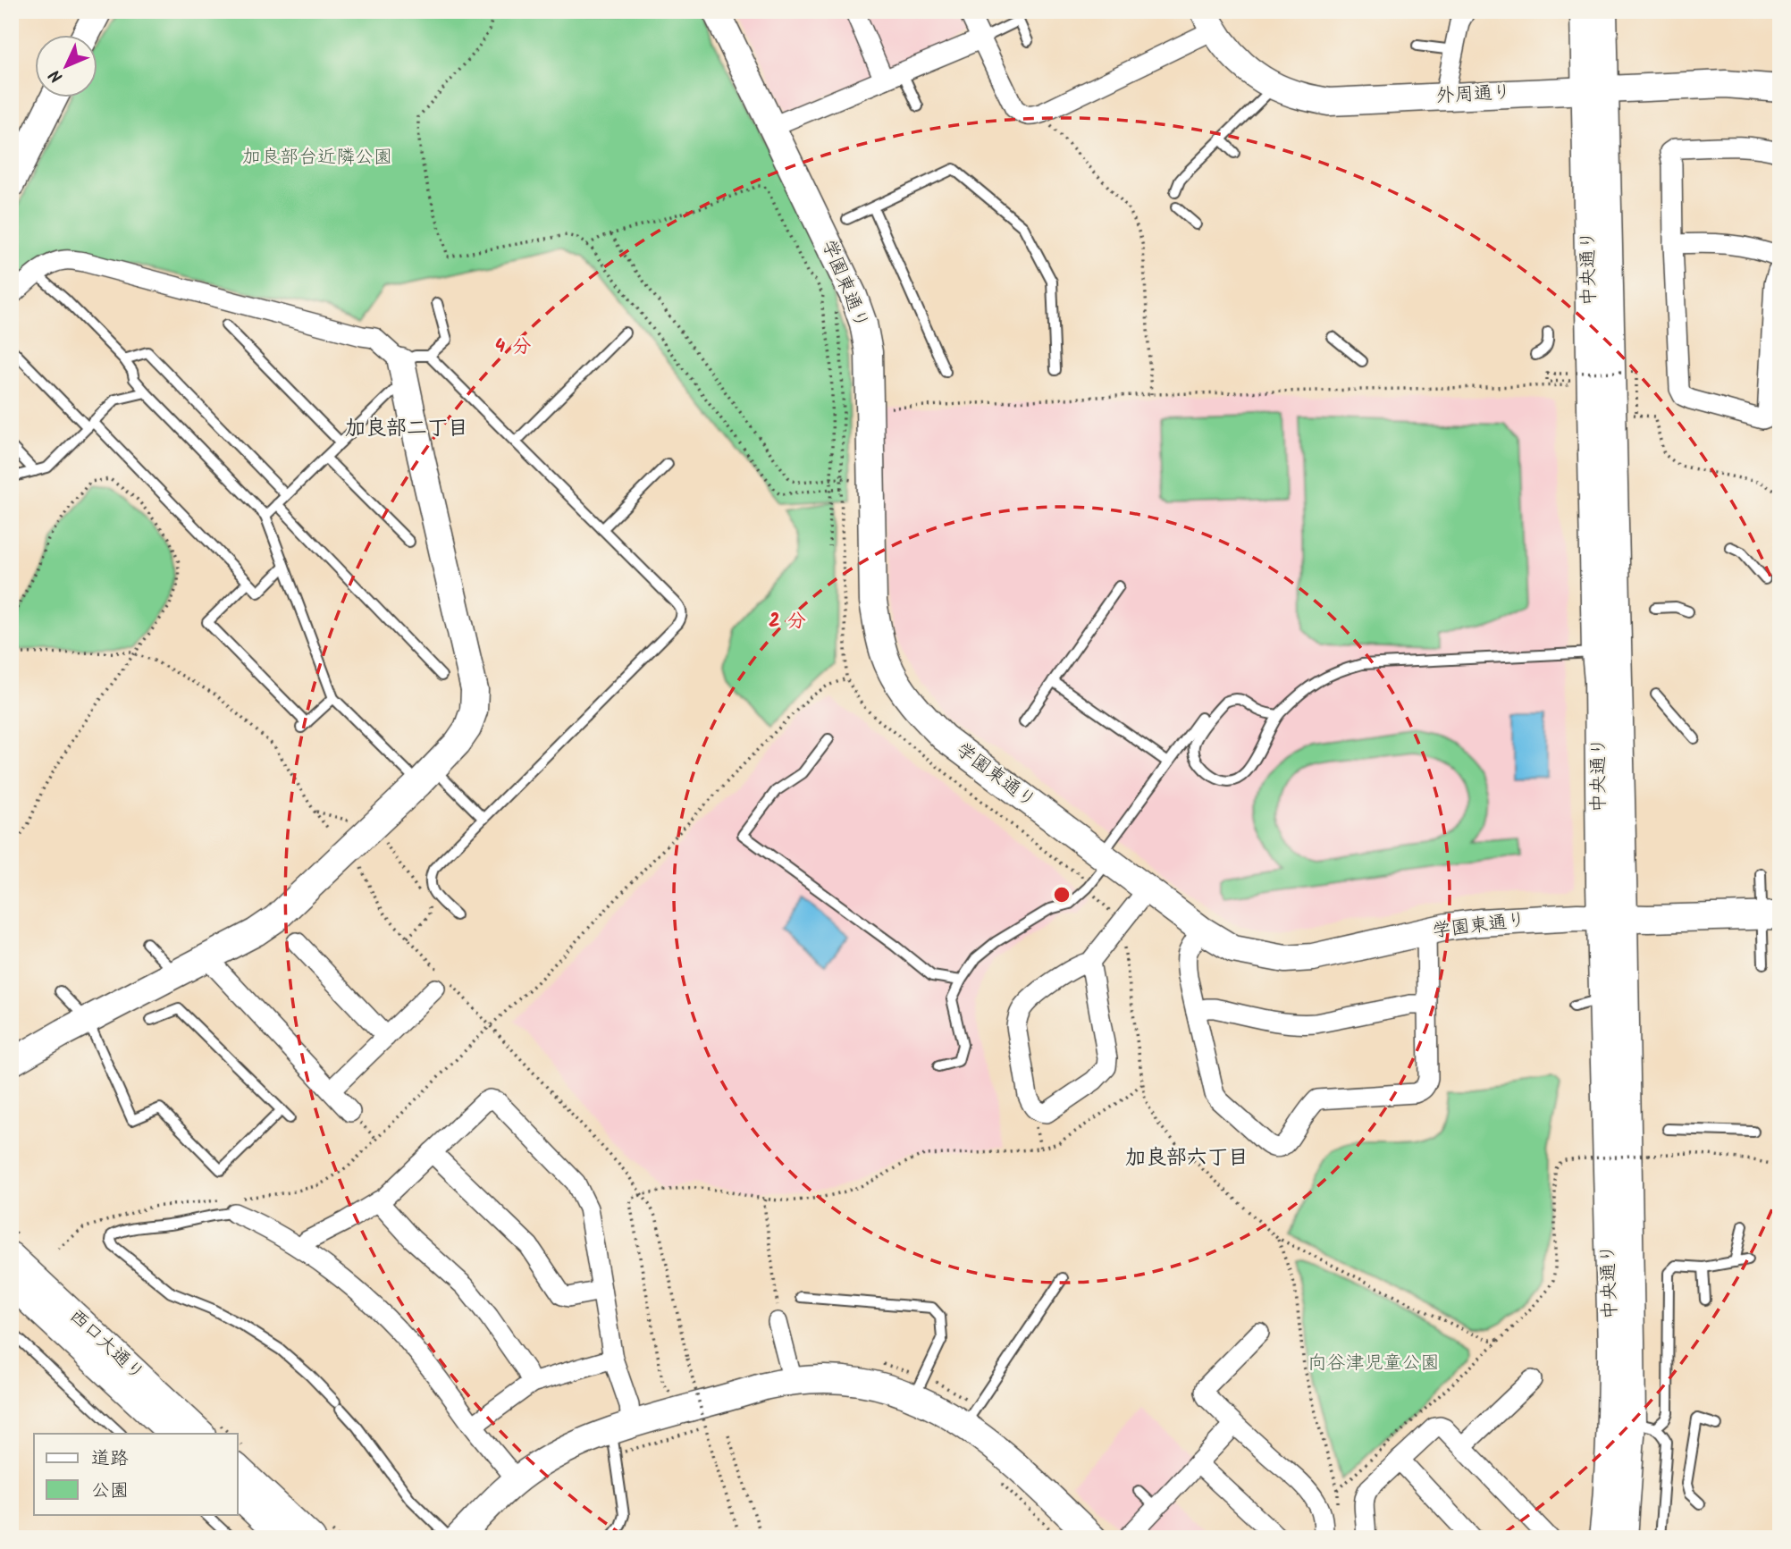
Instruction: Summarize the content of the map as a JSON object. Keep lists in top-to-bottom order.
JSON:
{
  "streets": {
    "street": [
      "外周通り",
      "中央通り",
      "学園東通り",
      "西口大通り"
    ]
  },
  "crossings": [
    ["外周通り", "中央通り"],
    ["中央通り", "学園東通り"]
  ],
  "districts": ["加良部二丁目", "加良部六丁目"],
  "parks": ["加良部台近隣公園", "向谷津児童公園"],
  "legend": ["道路", "公園"],
  "north": "bottom left",
  "rings": ["4 分", "2 分"]
}
